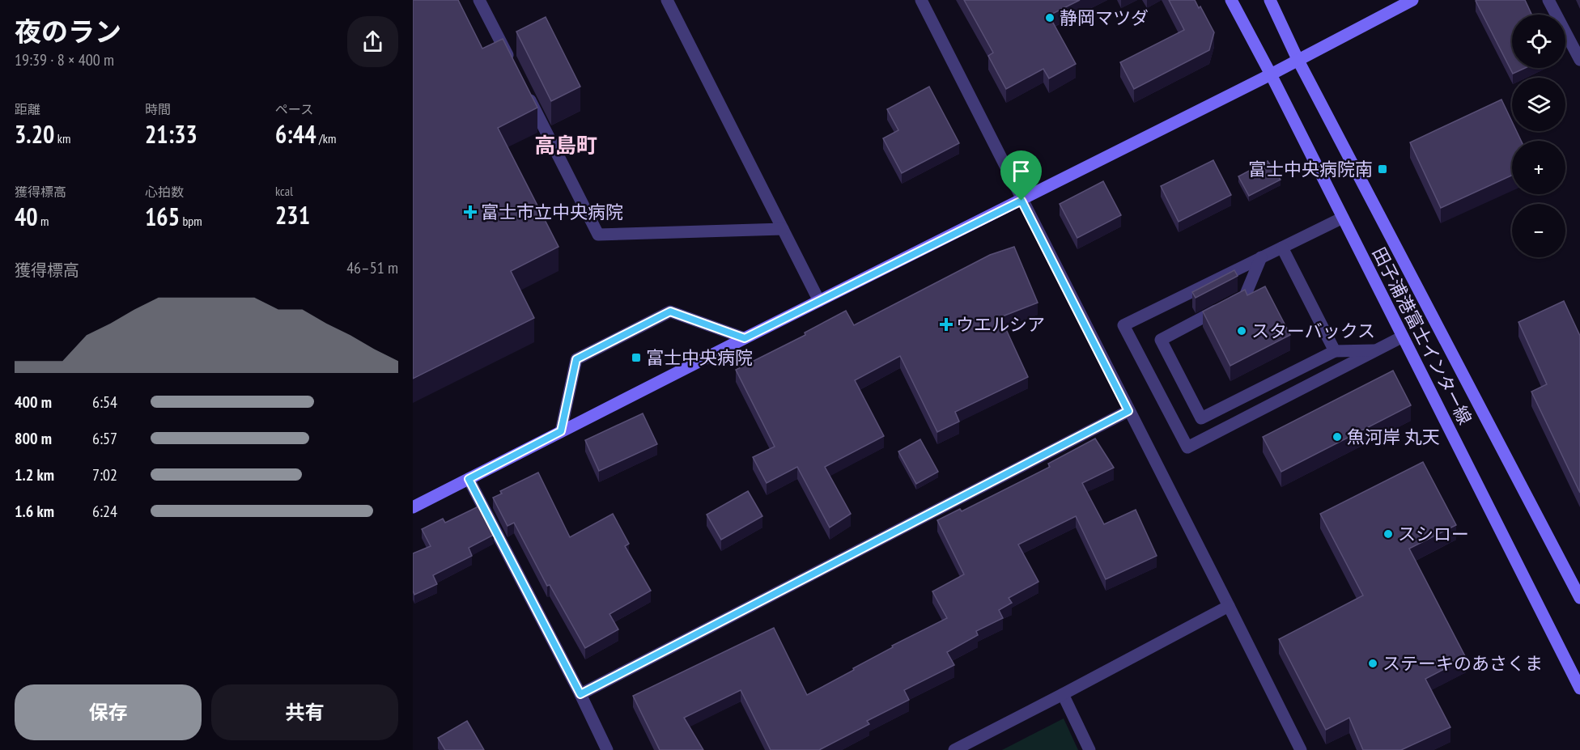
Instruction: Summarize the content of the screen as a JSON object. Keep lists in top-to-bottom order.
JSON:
{
  "streets": {
    "main road": ["田子浦港富士インター線"]
  },
  "districts": ["高島町"],
  "places": {
    "other": [
      "静岡マツダ",
      "スターバックス",
      "魚河岸 丸天",
      "スシロー",
      "ステーキのあさくま"
    ],
    "transit": ["富士中央病院南", "富士中央病院"],
    "health": ["富士市立中央病院", "ウエルシア"]
  },
  "page": {
    "heading": ["夜のラン", "19:39 · 8 × 400 m"],
    "map_buttons": ["+", "−"],
    "stats": [
      ["距離", "3.20 km"],
      ["時間", "21:33"],
      ["ペース", "6:44 /km"],
      ["獲得標高", "40 m"],
      ["心拍数", "165 bpm"],
      ["kcal", "231"]
    ],
    "chart": ["獲得標高", "46–51 m"],
    "list": [
      {
        "name": "400 m",
        "note": "6:54"
      },
      {
        "name": "800 m",
        "note": "6:57"
      },
      {
        "name": "1.2 km",
        "note": "7:02"
      },
      {
        "name": "1.6 km",
        "note": "6:24"
      }
    ],
    "buttons": ["保存", "共有"]
  }
}
